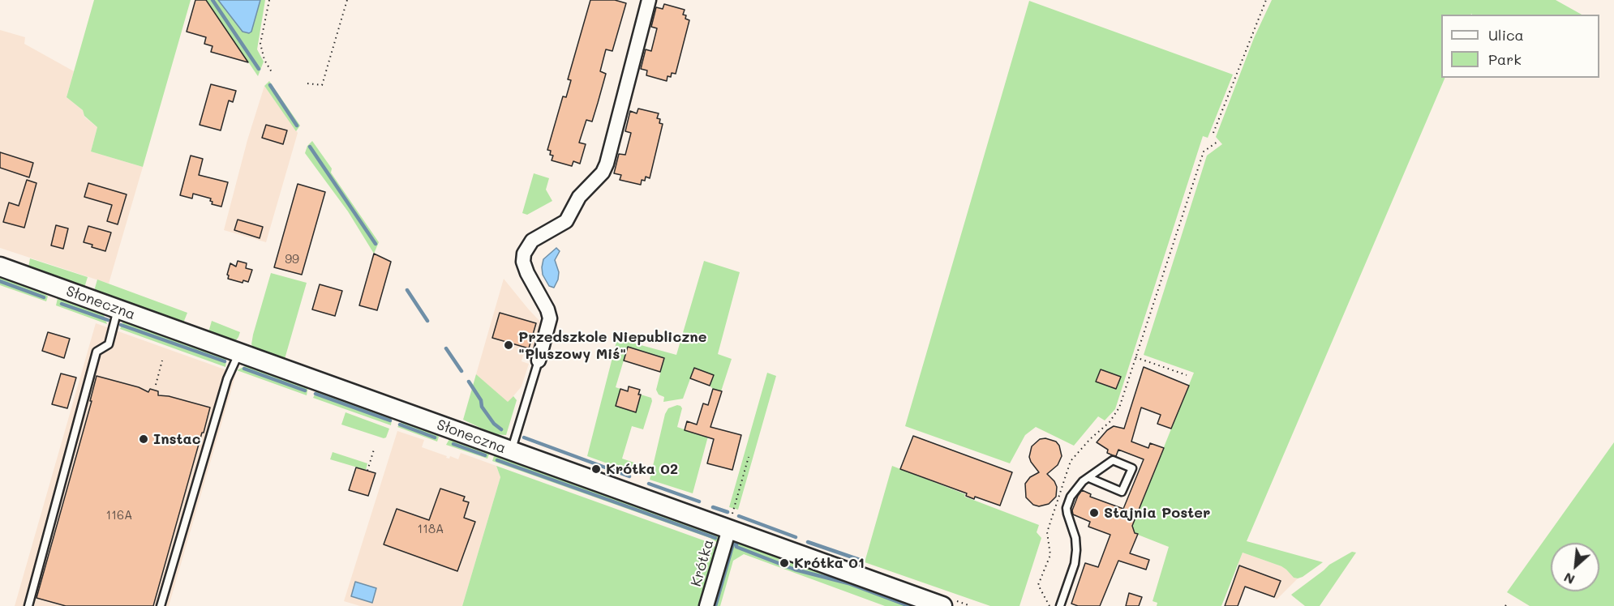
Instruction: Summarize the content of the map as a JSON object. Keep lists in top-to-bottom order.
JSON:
{
  "streets": {
    "main road": ["Słoneczna"],
    "street": ["Krótka"]
  },
  "crossings": [
    ["Słoneczna", "Krótka"]
  ],
  "places": [
    "Przedszkole Niepubliczne \"Pluszowy Miś\"",
    "Instac",
    "Krótka 02",
    "Stajnia Poster",
    "Krótka 01"
  ],
  "house_numbers": ["99", "116A", "118A"],
  "legend": ["Ulica", "Park"],
  "north": "bottom left"
}
